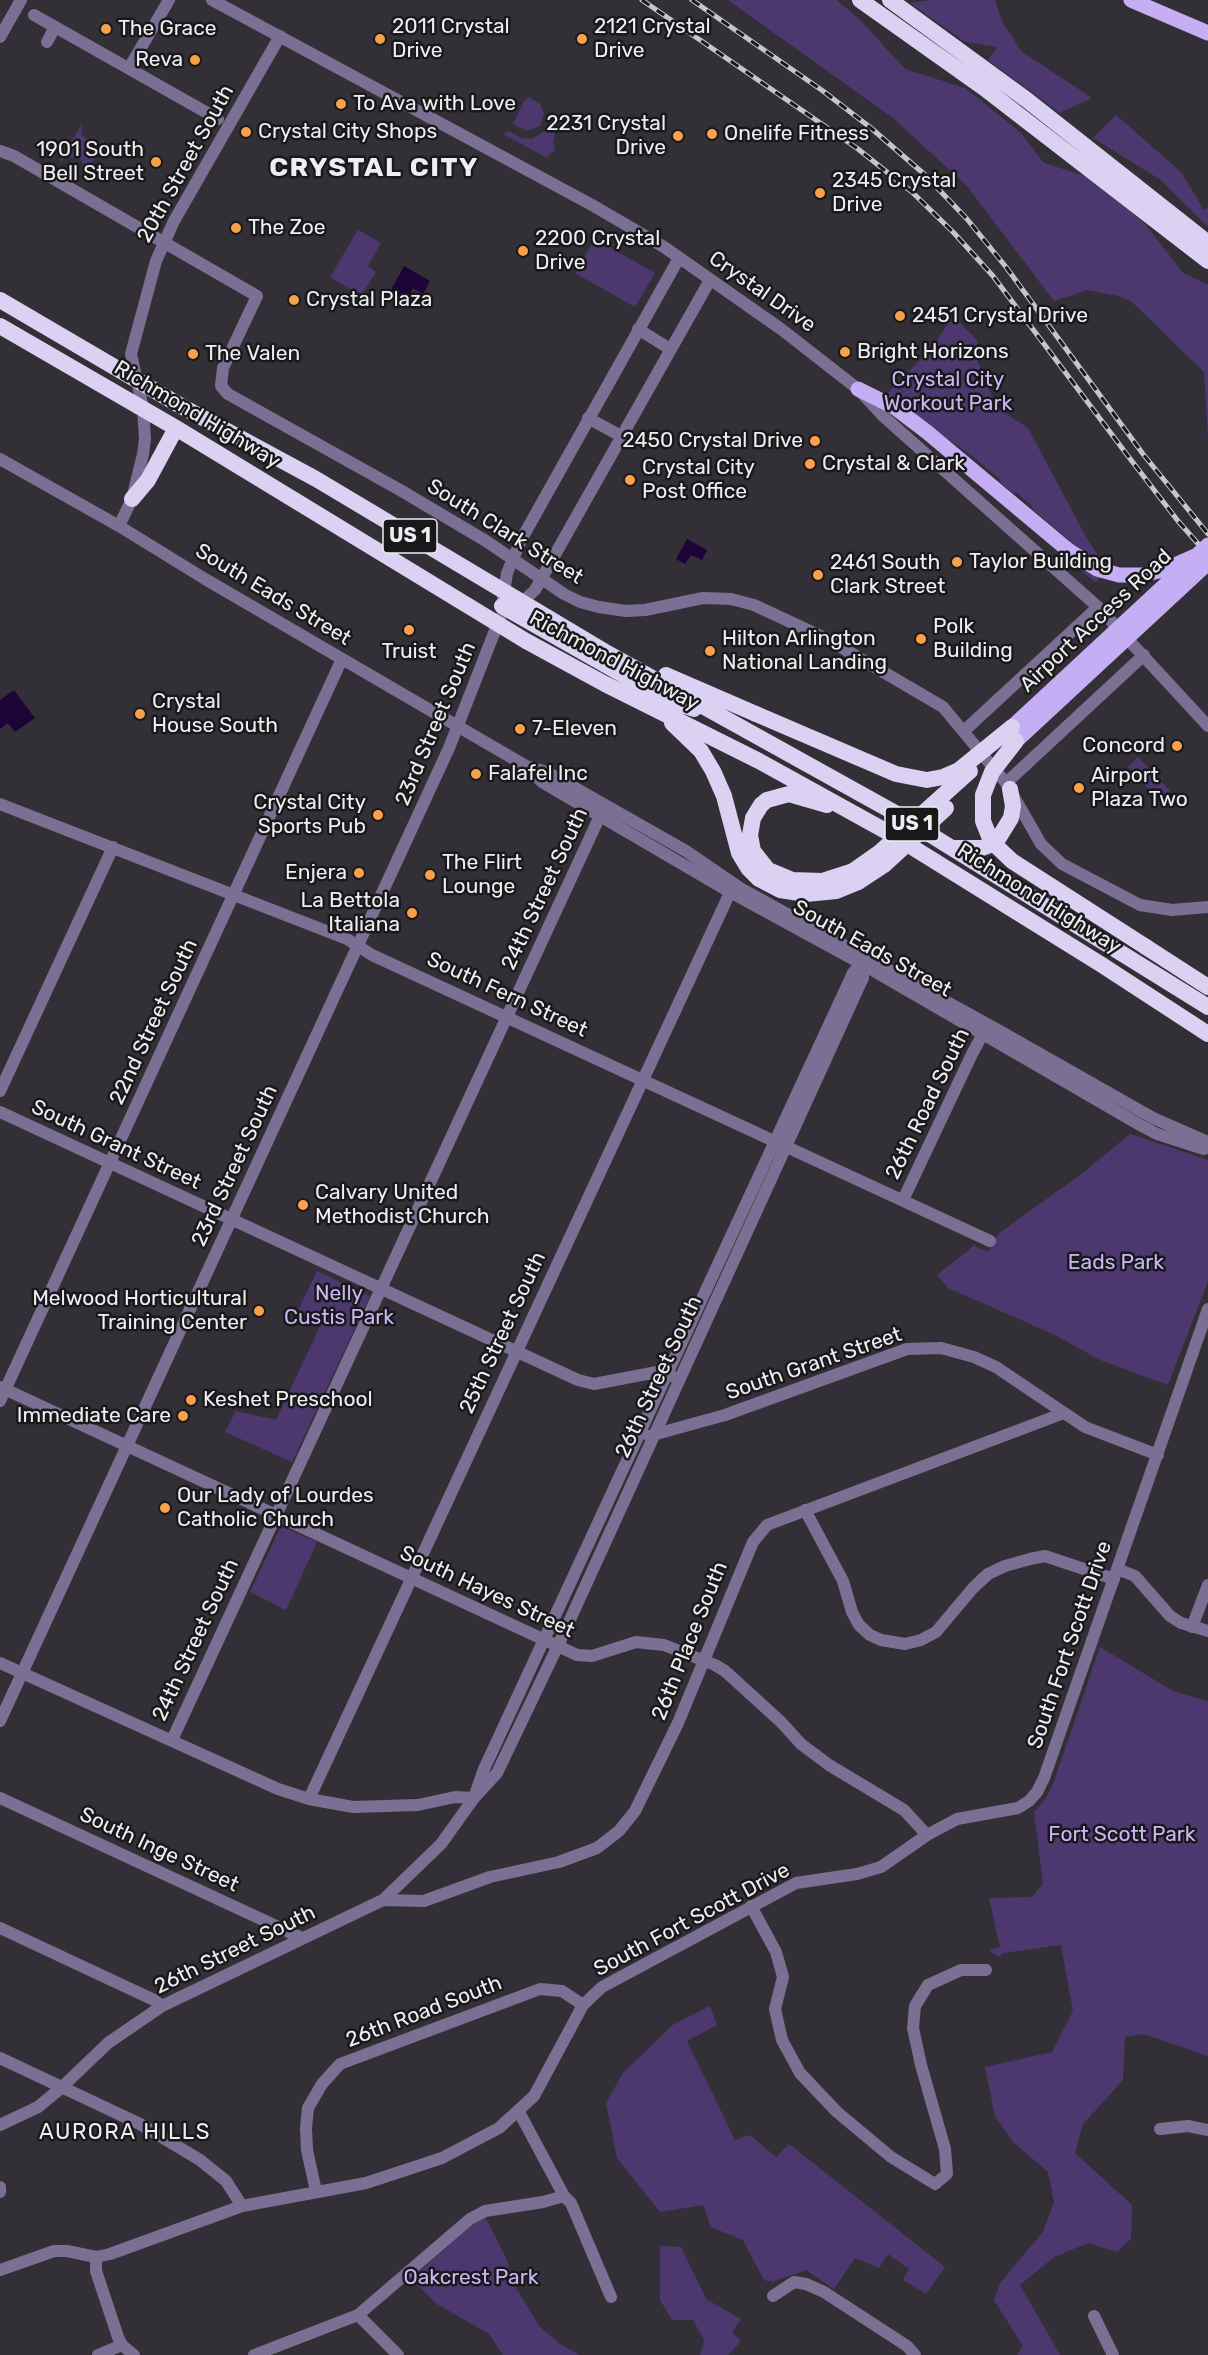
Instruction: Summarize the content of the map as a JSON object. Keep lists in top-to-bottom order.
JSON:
{
  "streets": {
    "highway": ["Richmond Highway", "US 1"],
    "main road": ["Airport Access Road"],
    "street": [
      "20th Street South",
      "Crystal Drive",
      "South Clark Street",
      "South Eads Street",
      "23rd Street South",
      "24th Street South",
      "South Fern Street",
      "22nd Street South",
      "26th Road South",
      "South Grant Street",
      "25th Street South",
      "26th Street South",
      "South Hayes Street",
      "26th Place South",
      "South Fort Scott Drive",
      "South Inge Street"
    ]
  },
  "crossings": [
    ["20th Street South", "Crystal Drive"],
    ["20th Street South", "Richmond Highway"],
    ["20th Street South", "South Clark Street"],
    ["20th Street South", "South Eads Street"],
    ["Crystal Drive", "23rd Street South"],
    ["Richmond Highway", "23rd Street South"],
    ["South Clark Street", "23rd Street South"],
    ["South Eads Street", "23rd Street South"],
    ["South Eads Street", "24th Street South"],
    ["South Eads Street", "22nd Street South"],
    ["South Eads Street", "26th Road South"],
    ["South Eads Street", "25th Street South"],
    ["South Eads Street", "26th Street South"],
    ["23rd Street South", "South Fern Street"],
    ["23rd Street South", "South Grant Street"],
    ["23rd Street South", "South Hayes Street"],
    ["24th Street South", "South Fern Street"],
    ["24th Street South", "South Grant Street"],
    ["24th Street South", "South Hayes Street"],
    ["South Fern Street", "22nd Street South"],
    ["South Fern Street", "26th Road South"],
    ["South Fern Street", "25th Street South"],
    ["South Fern Street", "26th Street South"],
    ["22nd Street South", "South Grant Street"],
    ["22nd Street South", "South Hayes Street"],
    ["26th Road South", "South Fort Scott Drive"],
    ["South Grant Street", "25th Street South"],
    ["South Grant Street", "26th Street South"],
    ["South Grant Street", "26th Place South"],
    ["South Grant Street", "South Fort Scott Drive"],
    ["25th Street South", "South Hayes Street"],
    ["26th Street South", "South Hayes Street"],
    ["26th Street South", "26th Place South"],
    ["26th Street South", "South Inge Street"],
    ["South Hayes Street", "26th Place South"],
    ["South Hayes Street", "South Fort Scott Drive"]
  ],
  "districts": ["CRYSTAL CITY", "AURORA HILLS"],
  "parks": [
    "Crystal City Workout Park",
    "Eads Park",
    "Nelly Custis Park",
    "Fort Scott Park",
    "Oakcrest Park"
  ],
  "places": [
    "The Grace",
    "2011 Crystal Drive",
    "2121 Crystal Drive",
    "Reva",
    "To Ava with Love",
    "Crystal City Shops",
    "Onelife Fitness",
    "2231 Crystal Drive",
    "1901 South Bell Street",
    "2345 Crystal Drive",
    "The Zoe",
    "2200 Crystal Drive",
    "Crystal Plaza",
    "2451 Crystal Drive",
    "Bright Horizons",
    "The Valen",
    "2450 Crystal Drive",
    "Crystal & Clark",
    "Crystal City Post Office",
    "Taylor Building",
    "2461 South Clark Street",
    "Truist",
    "Polk Building",
    "Hilton Arlington National Landing",
    "Crystal House South",
    "7-Eleven",
    "Concord",
    "Falafel Inc",
    "Airport Plaza Two",
    "Crystal City Sports Pub",
    "Enjera",
    "The Flirt Lounge",
    "La Bettola Italiana",
    "Calvary United Methodist Church",
    "Melwood Horticultural Training Center",
    "Keshet Preschool",
    "Immediate Care",
    "Our Lady of Lourdes Catholic Church"
  ]
}
